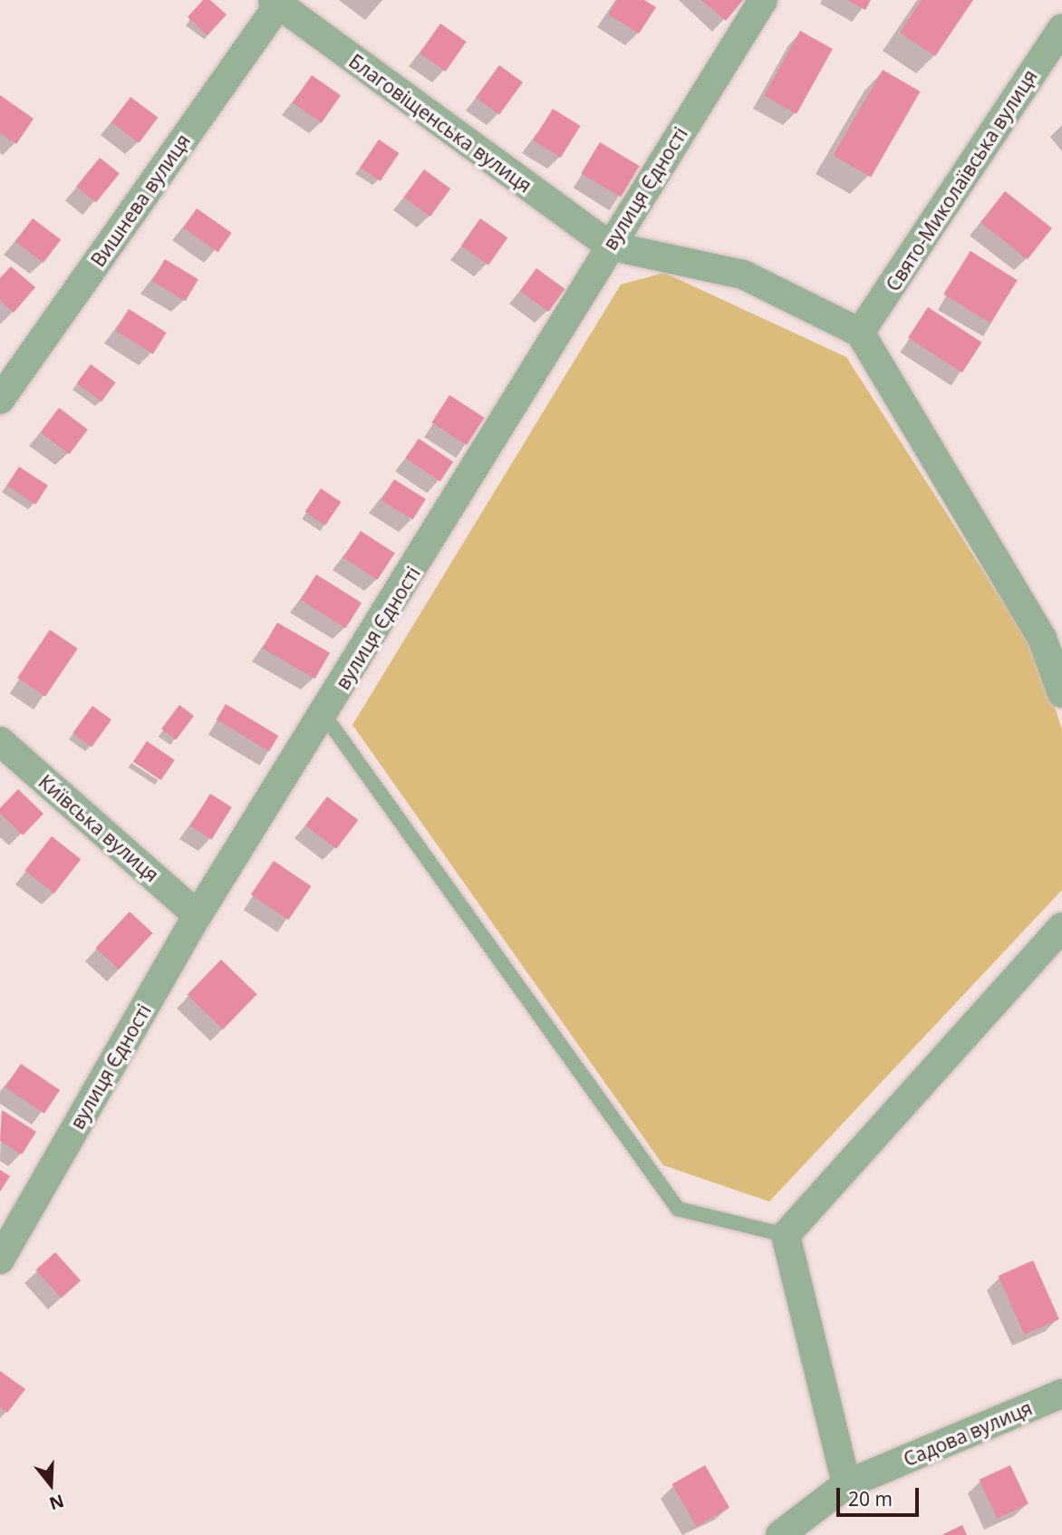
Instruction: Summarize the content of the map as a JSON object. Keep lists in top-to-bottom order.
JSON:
{
  "streets": {
    "street": [
      "Благовіщенська вулиця",
      "Свято-Миколаївська вулиця",
      "вулиця Єдності",
      "Вишнева вулиця",
      "Київська вулиця",
      "Садова вулиця"
    ]
  },
  "crossings": [
    ["Благовіщенська вулиця", "вулиця Єдності"],
    ["Благовіщенська вулиця", "Вишнева вулиця"],
    ["вулиця Єдності", "Київська вулиця"]
  ],
  "scale_bar": "20 m",
  "north": "bottom"
}
